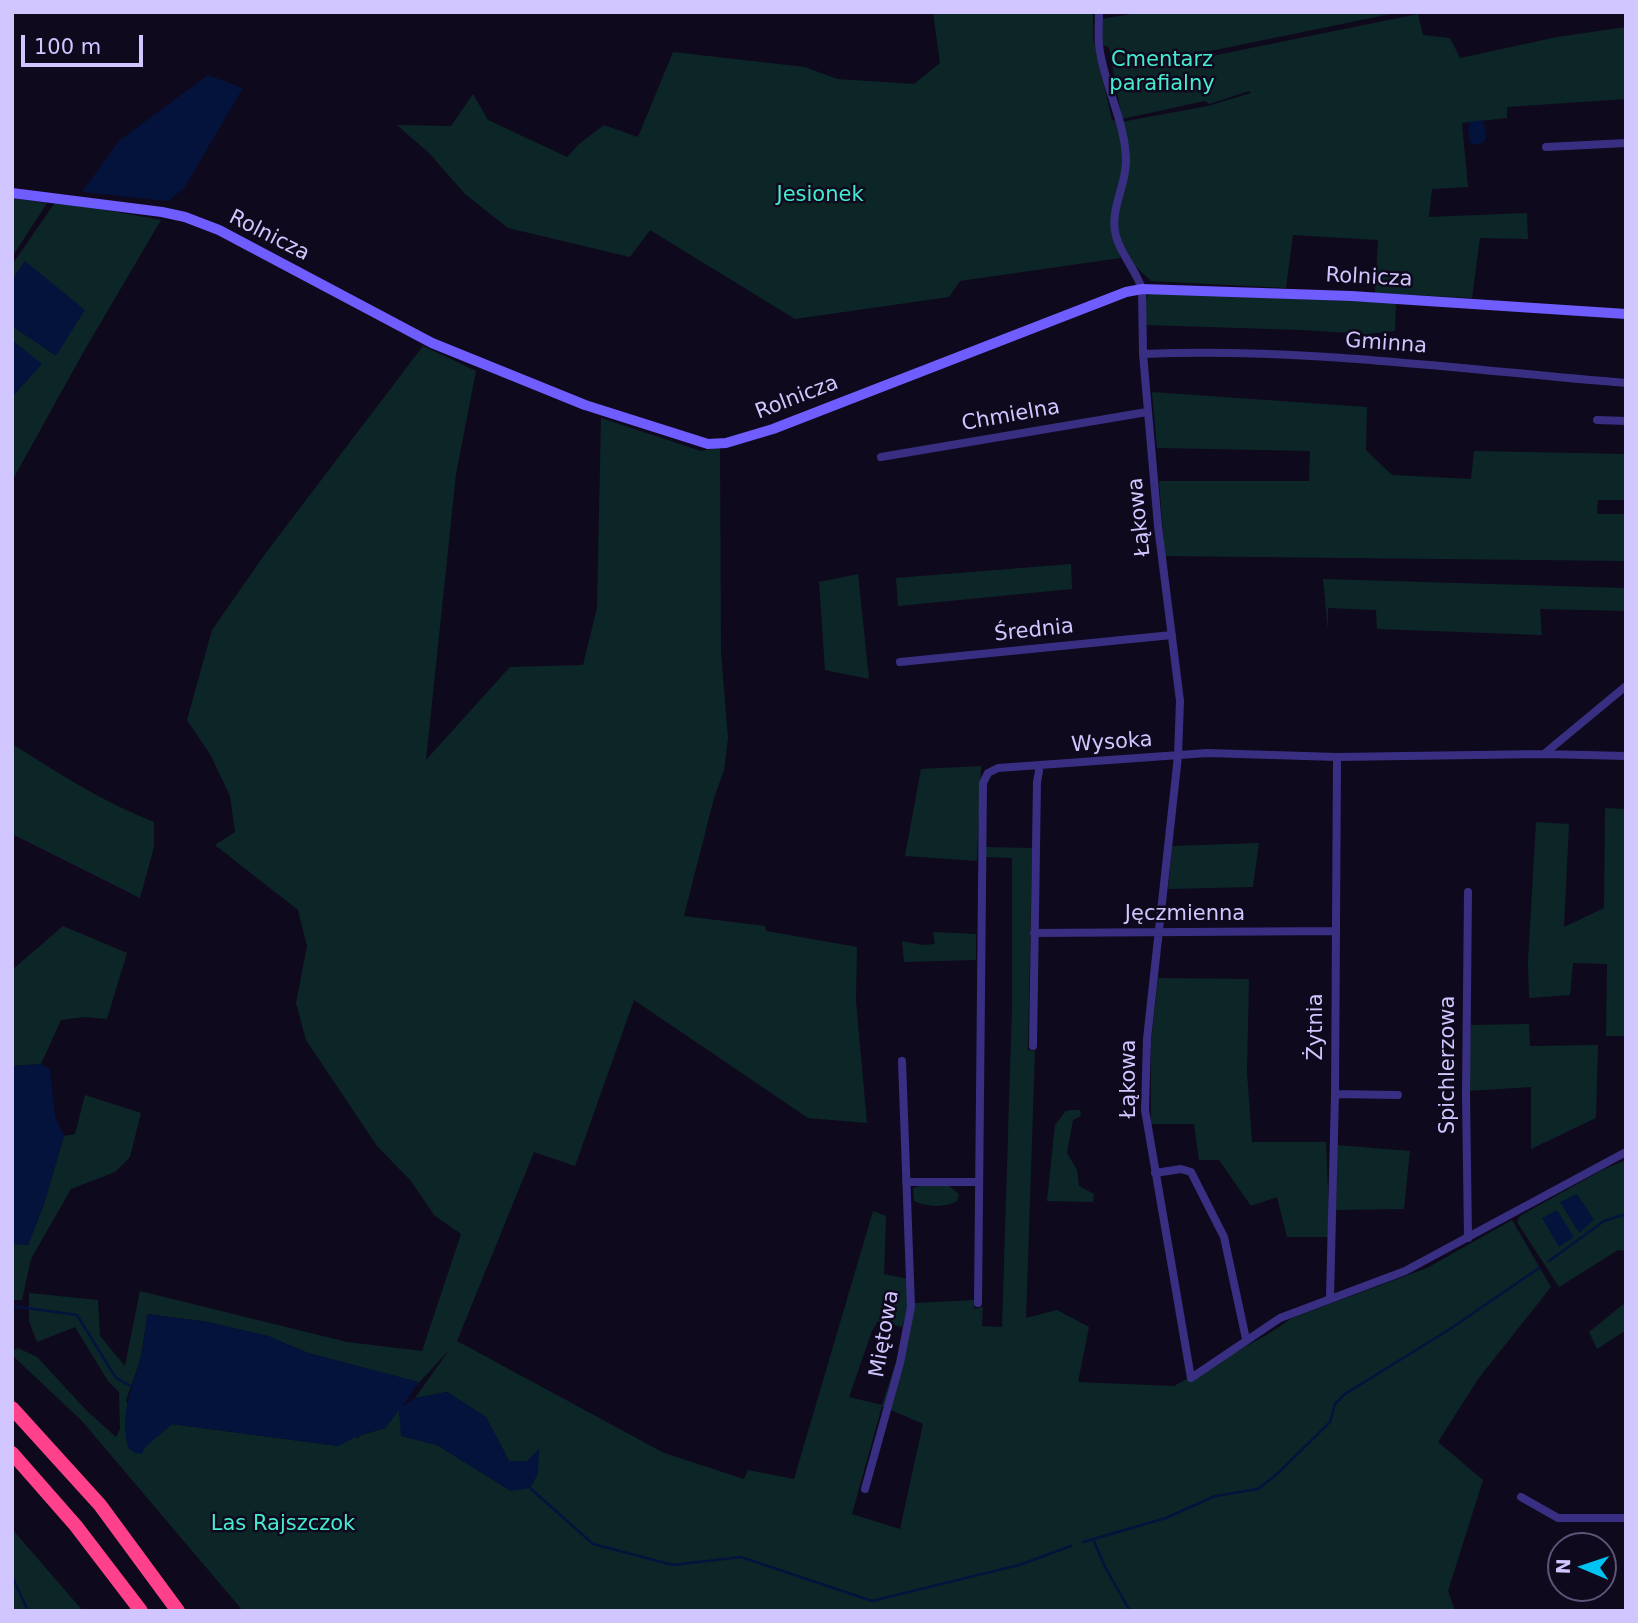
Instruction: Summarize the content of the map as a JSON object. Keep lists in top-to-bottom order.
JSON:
{
  "streets": {
    "street": [
      "Rolnicza",
      "Gminna",
      "Chmielna",
      "Łąkowa",
      "Średnia",
      "Wysoka",
      "Jęczmienna",
      "Żytnia",
      "Spichlerzowa",
      "Miętowa"
    ]
  },
  "crossings": [
    ["Rolnicza", "Łąkowa"],
    ["Gminna", "Łąkowa"],
    ["Chmielna", "Łąkowa"],
    ["Łąkowa", "Średnia"],
    ["Łąkowa", "Wysoka"],
    ["Łąkowa", "Jęczmienna"],
    ["Łąkowa", "Żytnia"],
    ["Łąkowa", "Spichlerzowa"],
    ["Wysoka", "Żytnia"],
    ["Jęczmienna", "Żytnia"]
  ],
  "parks": ["Cmentarz parafialny", "Jesionek", "Las Rajszczok"],
  "scale_bar": "100 m",
  "north": "left"
}
